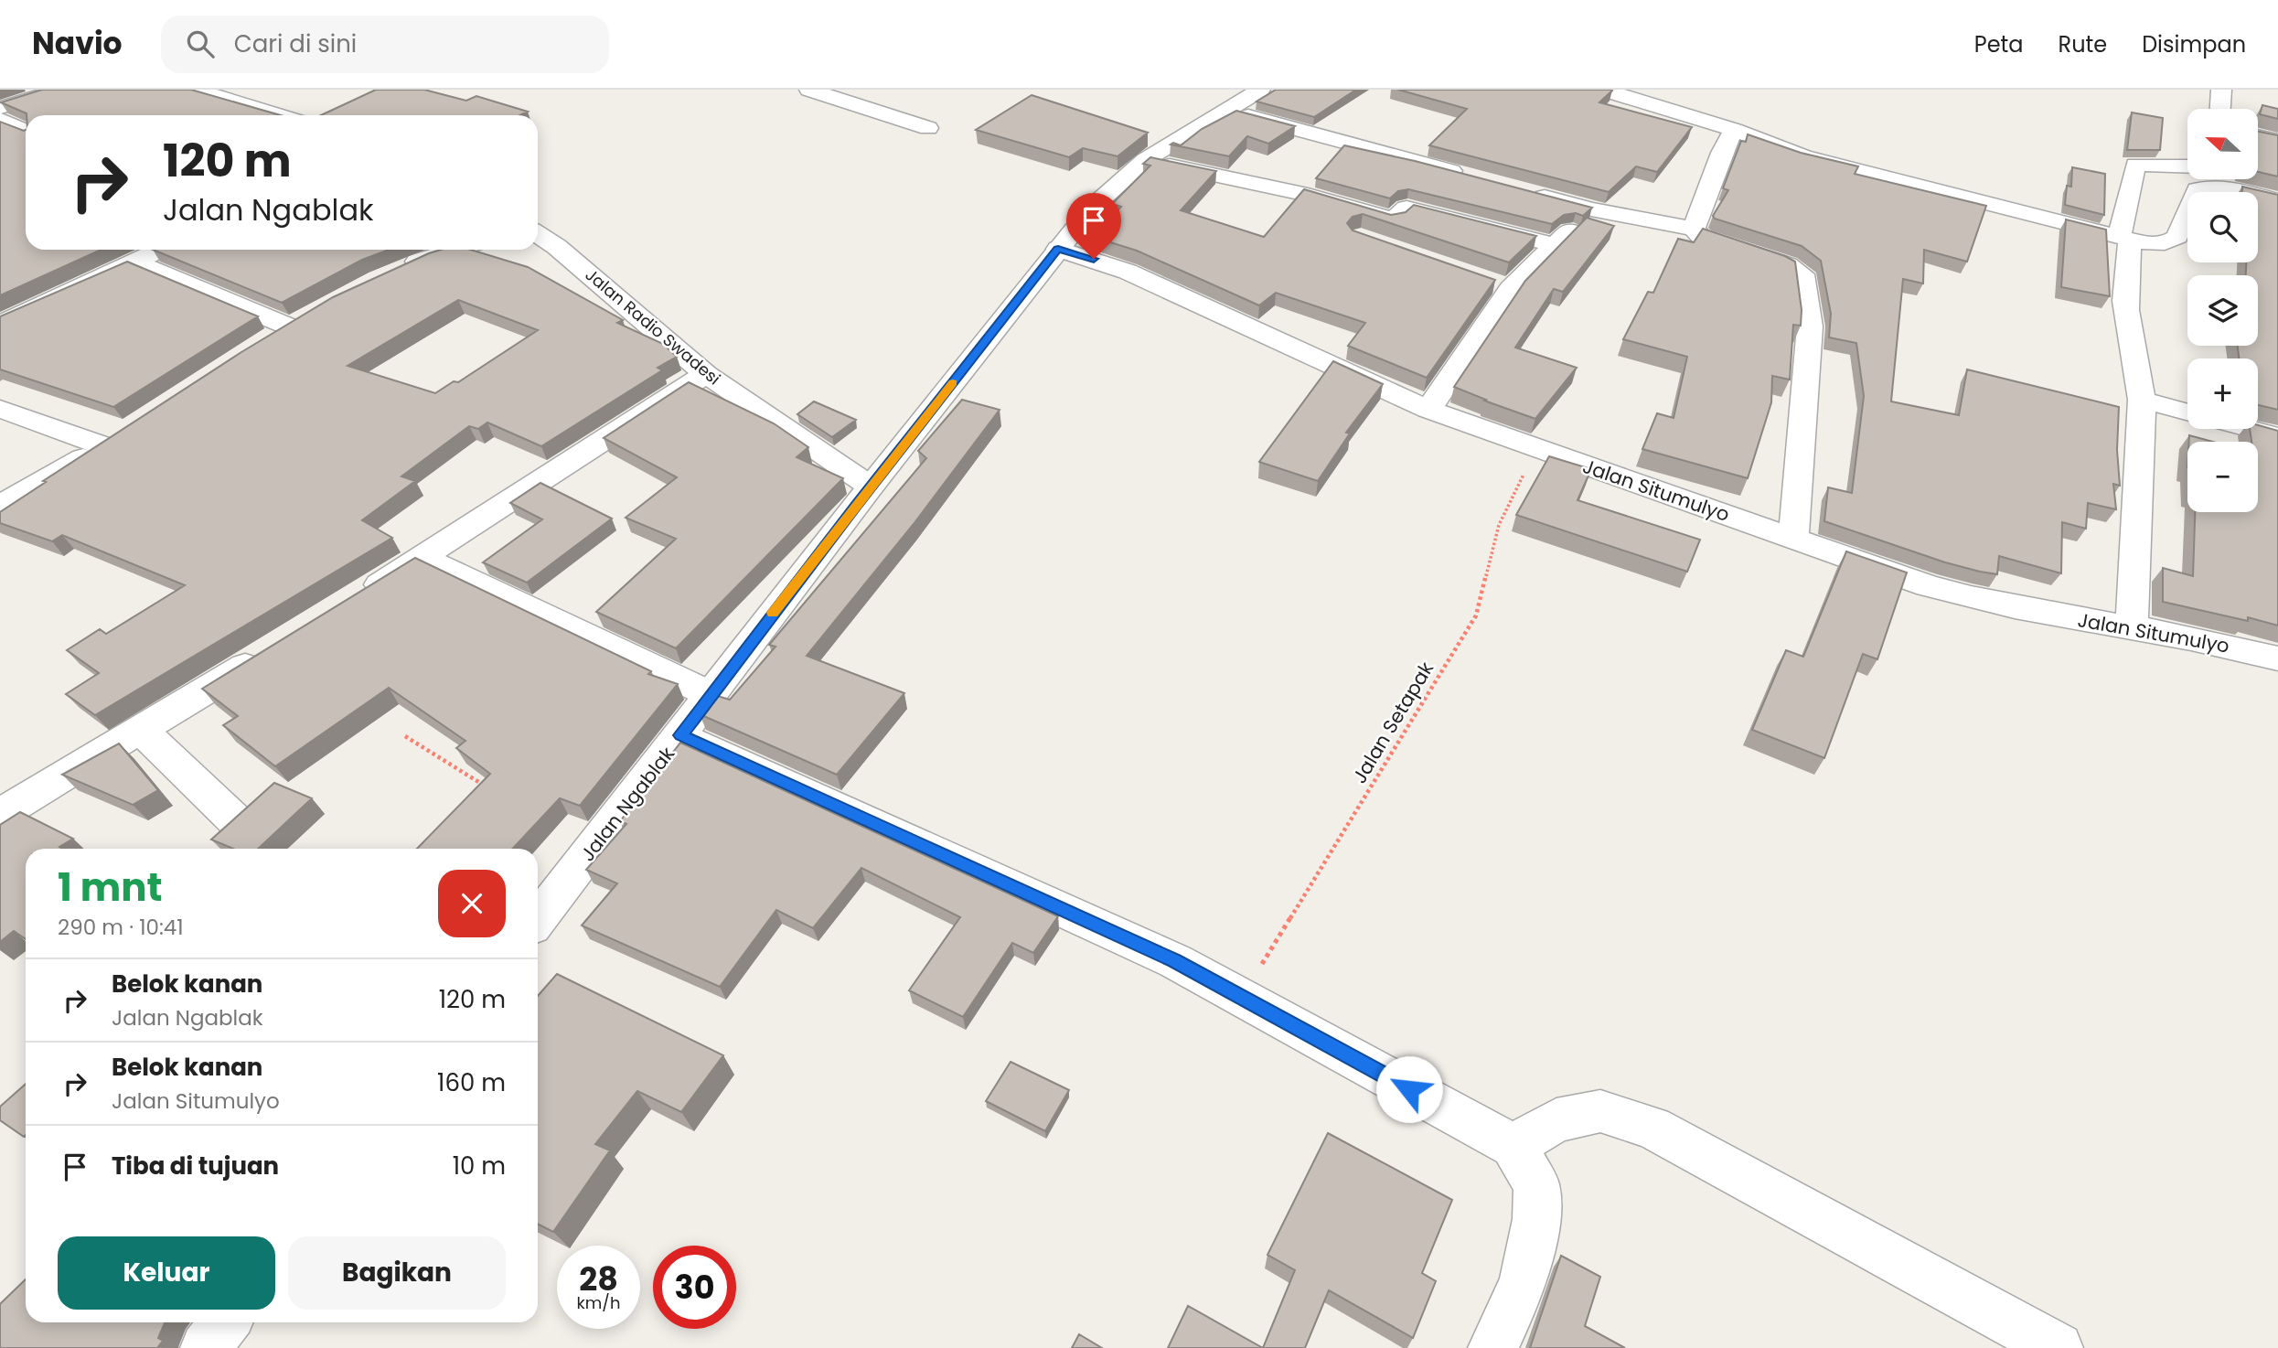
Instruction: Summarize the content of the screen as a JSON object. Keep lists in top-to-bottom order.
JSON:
{
  "streets": {
    "street": ["Jalan Radio Swadesi", "Jalan Situmulyo", "Jalan Ngablak"],
    "path": ["Jalan Setapak"]
  },
  "crossings": [
    ["Jalan Radio Swadesi", "Jalan Ngablak"],
    ["Jalan Situmulyo", "Jalan Setapak"],
    ["Jalan Situmulyo", "Jalan Ngablak"]
  ],
  "north": "left",
  "page": {
    "header": "Navio",
    "search": "Cari di sini",
    "nav": ["Peta", "Rute", "Disimpan"],
    "map_buttons": ["+", "−"],
    "turn": ["120 m", "Jalan Ngablak"],
    "heading": ["1 mnt", "290 m · 10:41"],
    "list": [
      {
        "name": "Belok kanan",
        "note": "Jalan Ngablak",
        "value": "120 m"
      },
      {
        "name": "Belok kanan",
        "note": "Jalan Situmulyo",
        "value": "160 m"
      },
      {
        "name": "Tiba di tujuan",
        "value": "10 m"
      }
    ],
    "buttons": ["Keluar", "Bagikan"],
    "speed": "28 km/h",
    "limit": "30"
  }
}
